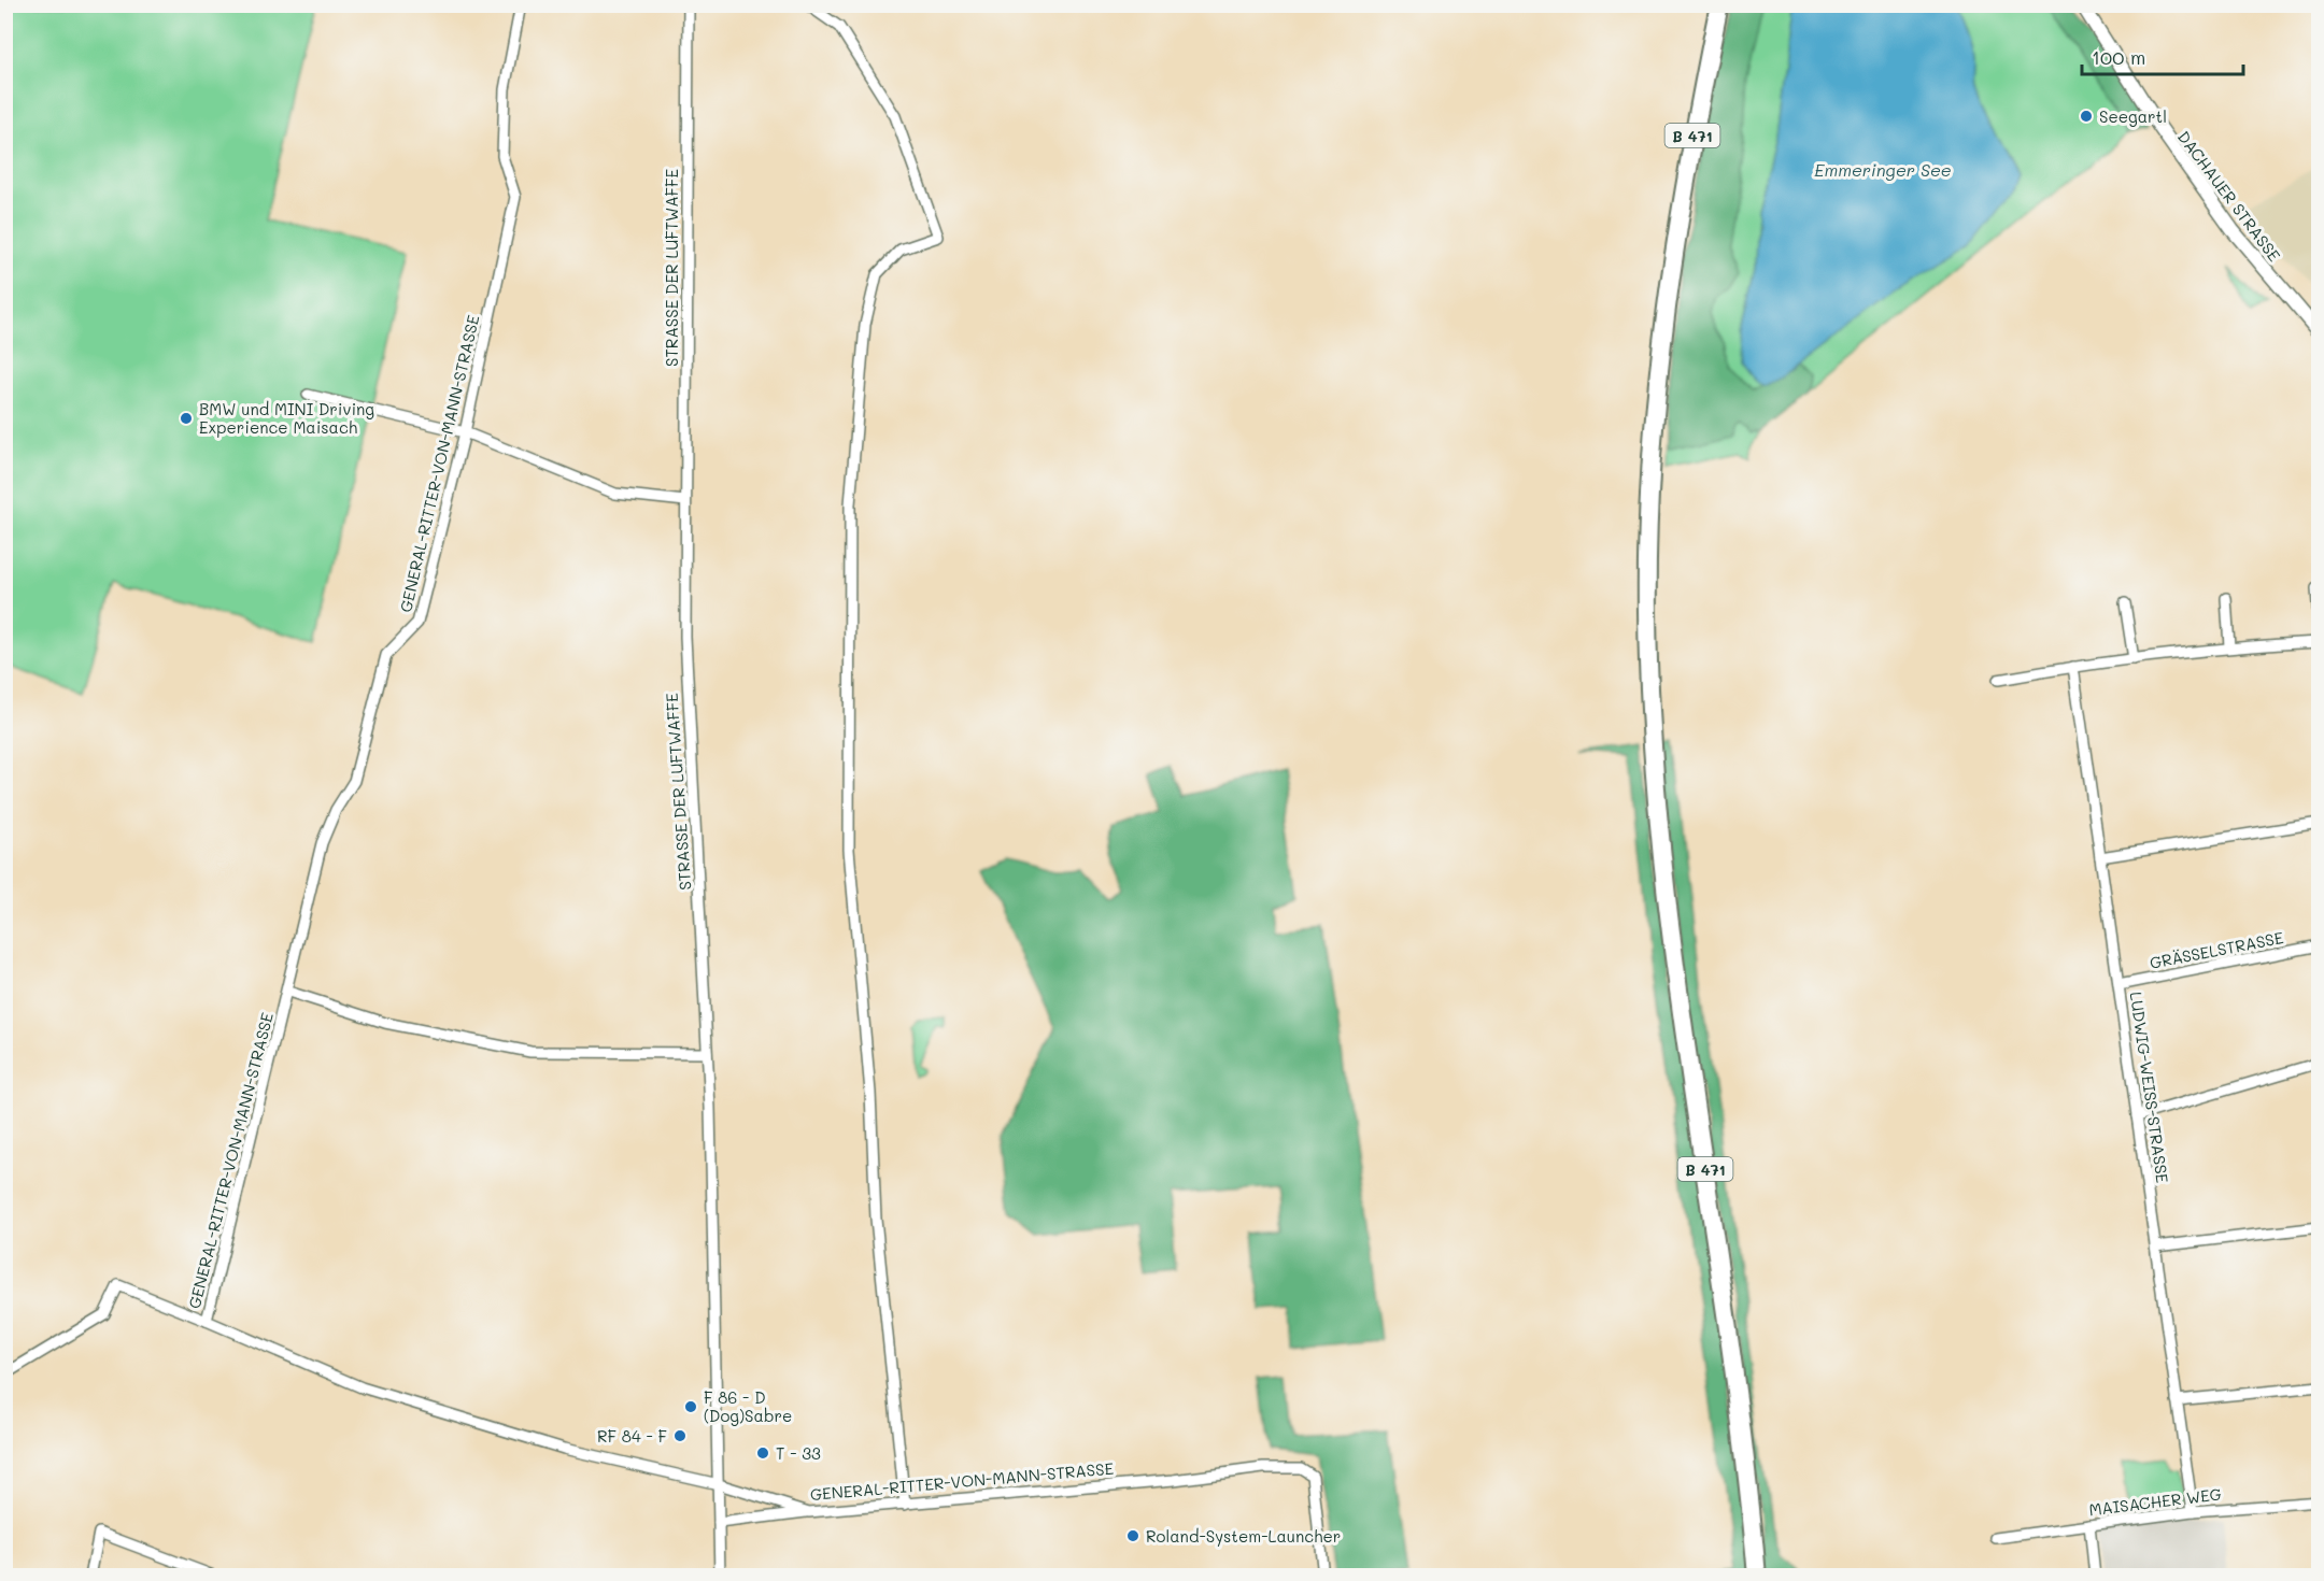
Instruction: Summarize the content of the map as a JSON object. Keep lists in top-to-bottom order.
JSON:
{
  "streets": {
    "highway": ["B 471"],
    "street": [
      "DACHAUER STRASSE",
      "STRASSE DER LUFTWAFFE",
      "GENERAL-RITTER-VON-MANN-STRASSE",
      "GRÄSSELSTRASSE",
      "LUDWIG-WEISS-STRASSE",
      "MAISACHER WEG"
    ]
  },
  "crossings": [
    ["STRASSE DER LUFTWAFFE", "GENERAL-RITTER-VON-MANN-STRASSE"],
    ["GRÄSSELSTRASSE", "LUDWIG-WEISS-STRASSE"],
    ["LUDWIG-WEISS-STRASSE", "MAISACHER WEG"]
  ],
  "water": ["Emmeringer See"],
  "places": [
    "Seegartl",
    "BMW und MINI Driving Experience Maisach",
    "F 86 - D (Dog)Sabre",
    "RF 84 - F",
    "T - 33",
    "Roland-System-Launcher"
  ],
  "scale_bar": "100 m"
}
